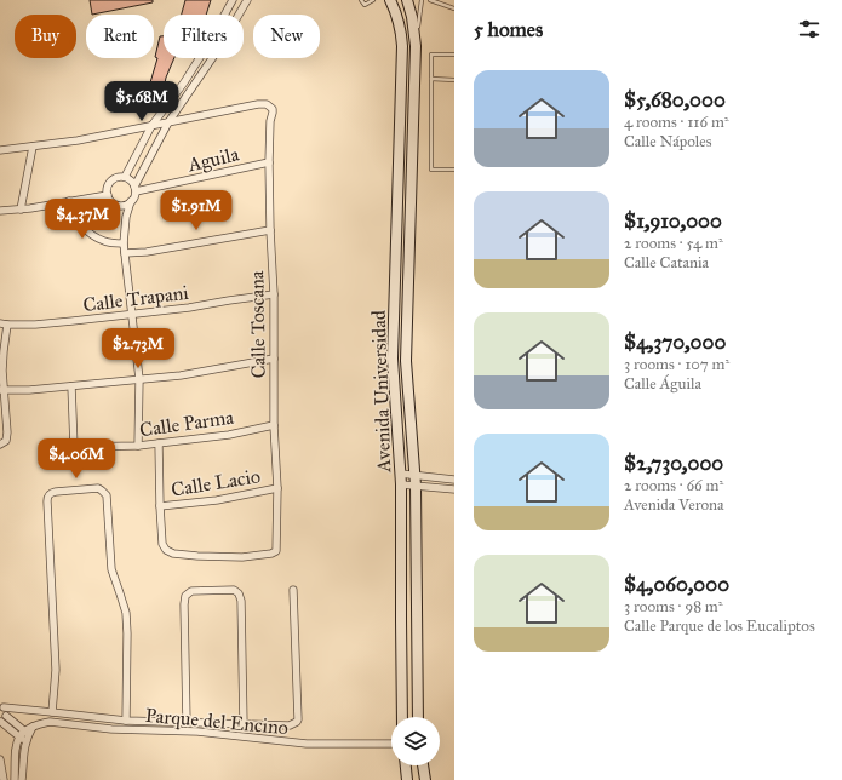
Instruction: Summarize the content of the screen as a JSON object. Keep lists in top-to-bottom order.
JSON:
{
  "streets": {
    "main road": ["Avenida Universidad"],
    "street": [
      "Aguila",
      "Calle Trapani",
      "Calle Toscana",
      "Calle Parma",
      "Calle Lacio",
      "Parque del Encino"
    ]
  },
  "crossings": [
    ["Aguila", "Calle Toscana"],
    ["Calle Trapani", "Calle Toscana"],
    ["Calle Toscana", "Calle Parma"],
    ["Calle Toscana", "Calle Lacio"]
  ],
  "page": {
    "heading": "5 homes",
    "chip": [
      "Buy",
      "Rent",
      "Filters",
      "New"
    ],
    "list": [
      {
        "name": "$5,680,000",
        "note": "4 rooms · 116 m² · Calle Nápoles"
      },
      {
        "name": "$1,910,000",
        "note": "2 rooms · 54 m² · Calle Catania"
      },
      {
        "name": "$4,370,000",
        "note": "3 rooms · 107 m² · Calle Águila"
      },
      {
        "name": "$2,730,000",
        "note": "2 rooms · 66 m² · Avenida Verona"
      },
      {
        "name": "$4,060,000",
        "note": "3 rooms · 98 m² · Calle Parque de los Eucaliptos"
      }
    ],
    "price": [
      "$5.68M",
      "$1.91M",
      "$4.37M",
      "$2.73M",
      "$4.06M"
    ]
  }
}
